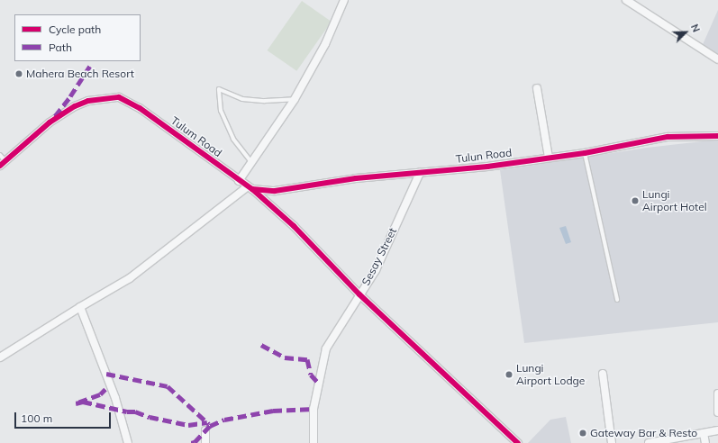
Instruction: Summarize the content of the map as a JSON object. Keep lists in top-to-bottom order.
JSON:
{
  "streets": {
    "street": ["Tulum Road", "Tulun Road", "Sesay Street"]
  },
  "crossings": [
    ["Tulum Road", "Tulun Road"],
    ["Tulum Road", "Sesay Street"],
    ["Tulun Road", "Sesay Street"]
  ],
  "places": [
    "Mahera Beach Resort",
    "Lungi Airport Hotel",
    "Lungi Airport Lodge",
    "Gateway Bar & Resto"
  ],
  "legend": ["Cycle path", "Path"],
  "scale_bar": "100 m",
  "north": "top right"
}
